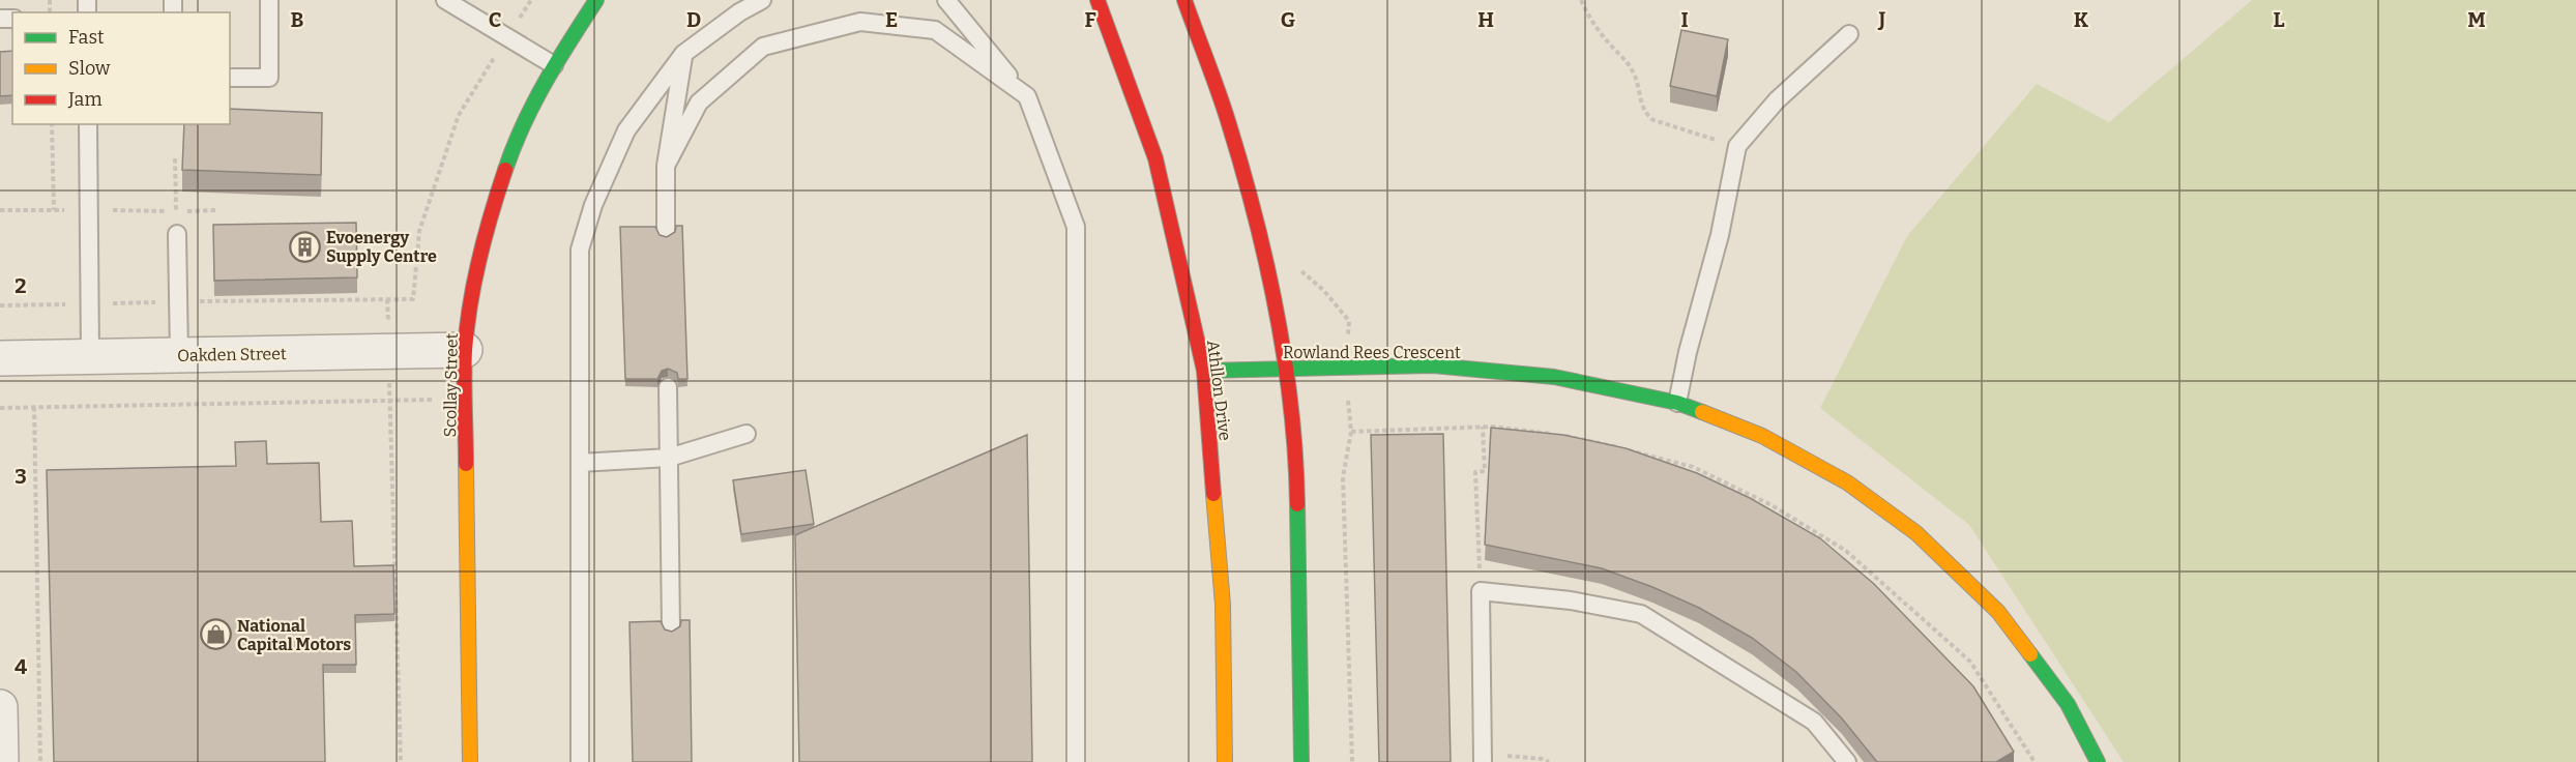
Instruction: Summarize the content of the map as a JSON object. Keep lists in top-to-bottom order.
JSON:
{
  "streets": {
    "street": [
      "Rowland Rees Crescent",
      "Oakden Street",
      "Scollay Street",
      "Athllon Drive"
    ]
  },
  "crossings": [
    ["Rowland Rees Crescent", "Athllon Drive"],
    ["Oakden Street", "Scollay Street"]
  ],
  "places": {
    "building": ["Evoenergy Supply Centre"],
    "shop": ["National Capital Motors"]
  },
  "legend": ["Fast", "Slow", "Jam"],
  "grid": {
    "columns": [
      "B",
      "C",
      "D",
      "E",
      "F",
      "G",
      "H",
      "I",
      "J",
      "K",
      "L",
      "M"
    ],
    "rows": ["2", "3", "4"]
  }
}
